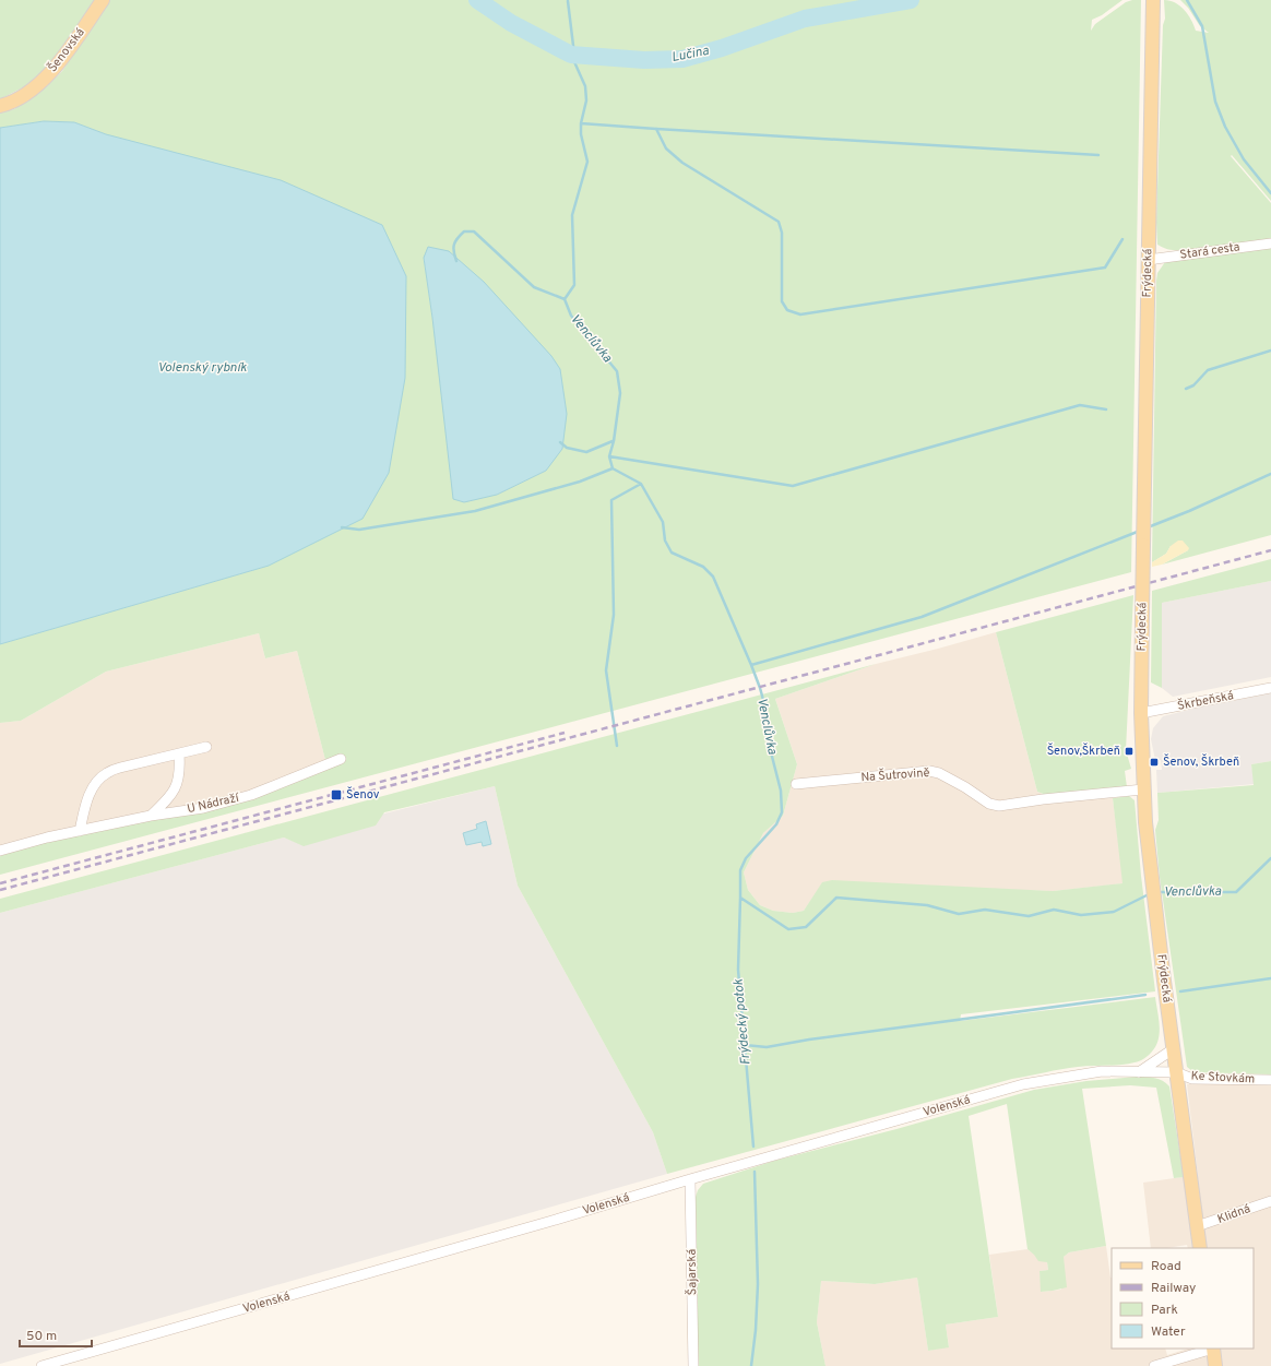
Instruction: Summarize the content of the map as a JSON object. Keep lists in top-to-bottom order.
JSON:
{
  "streets": {
    "main road": ["Šenovská", "Frýdecká"],
    "street": [
      "Stará cesta",
      "Škrbeňská",
      "Na Šutrovině",
      "U Nádraží",
      "Ke Stovkám",
      "Volenská",
      "Klidná",
      "Šajarská"
    ]
  },
  "crossings": [
    ["Stará cesta", "Frýdecká"],
    ["Frýdecká", "Škrbeňská"],
    ["Frýdecká", "Na Šutrovině"],
    ["Frýdecká", "Ke Stovkám"],
    ["Frýdecká", "Volenská"],
    ["Frýdecká", "Klidná"],
    ["Ke Stovkám", "Volenská"],
    ["Volenská", "Šajarská"]
  ],
  "water": [
    "Lučina",
    "Venclůvka",
    "Volenský rybník",
    "Frýdecký potok"
  ],
  "places": {
    "transit": ["Šenov,Škrbeň", "Šenov, Škrbeň", "Šenov"]
  },
  "legend": [
    "Road",
    "Railway",
    "Park",
    "Water"
  ],
  "scale_bar": "50 m"
}
